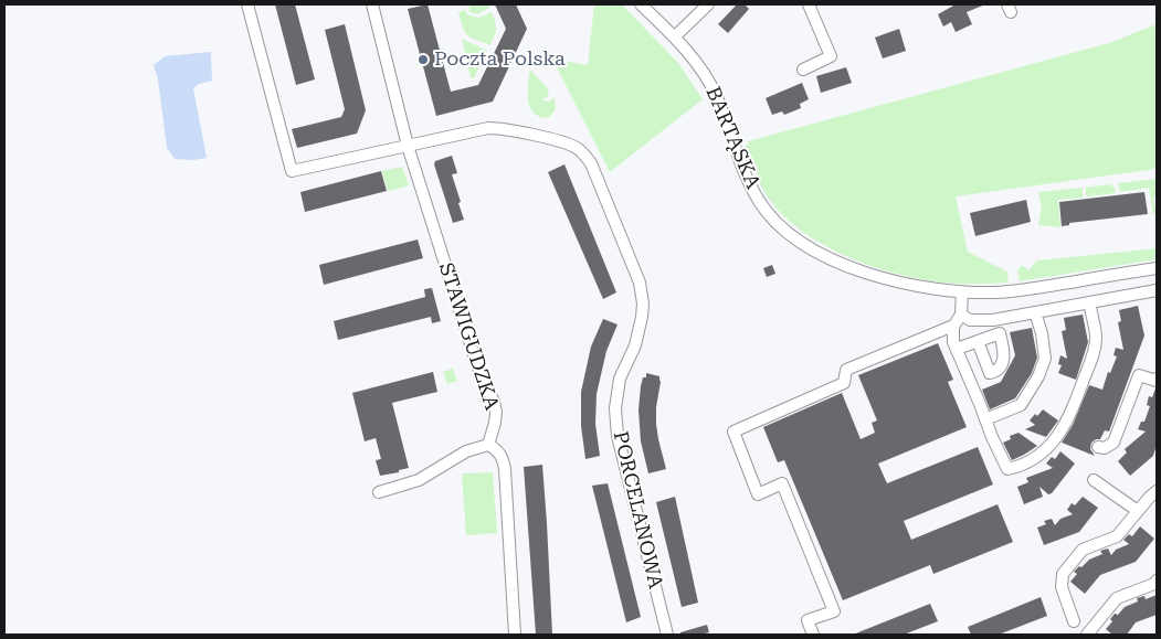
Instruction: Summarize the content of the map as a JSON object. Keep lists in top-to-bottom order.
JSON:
{
  "streets": {
    "street": ["BARTĄSKA", "STAWIGUDZKA", "PORCELANOWA"]
  },
  "crossings": [
    ["STAWIGUDZKA", "PORCELANOWA"]
  ],
  "places": ["Poczta Polska"]
}
